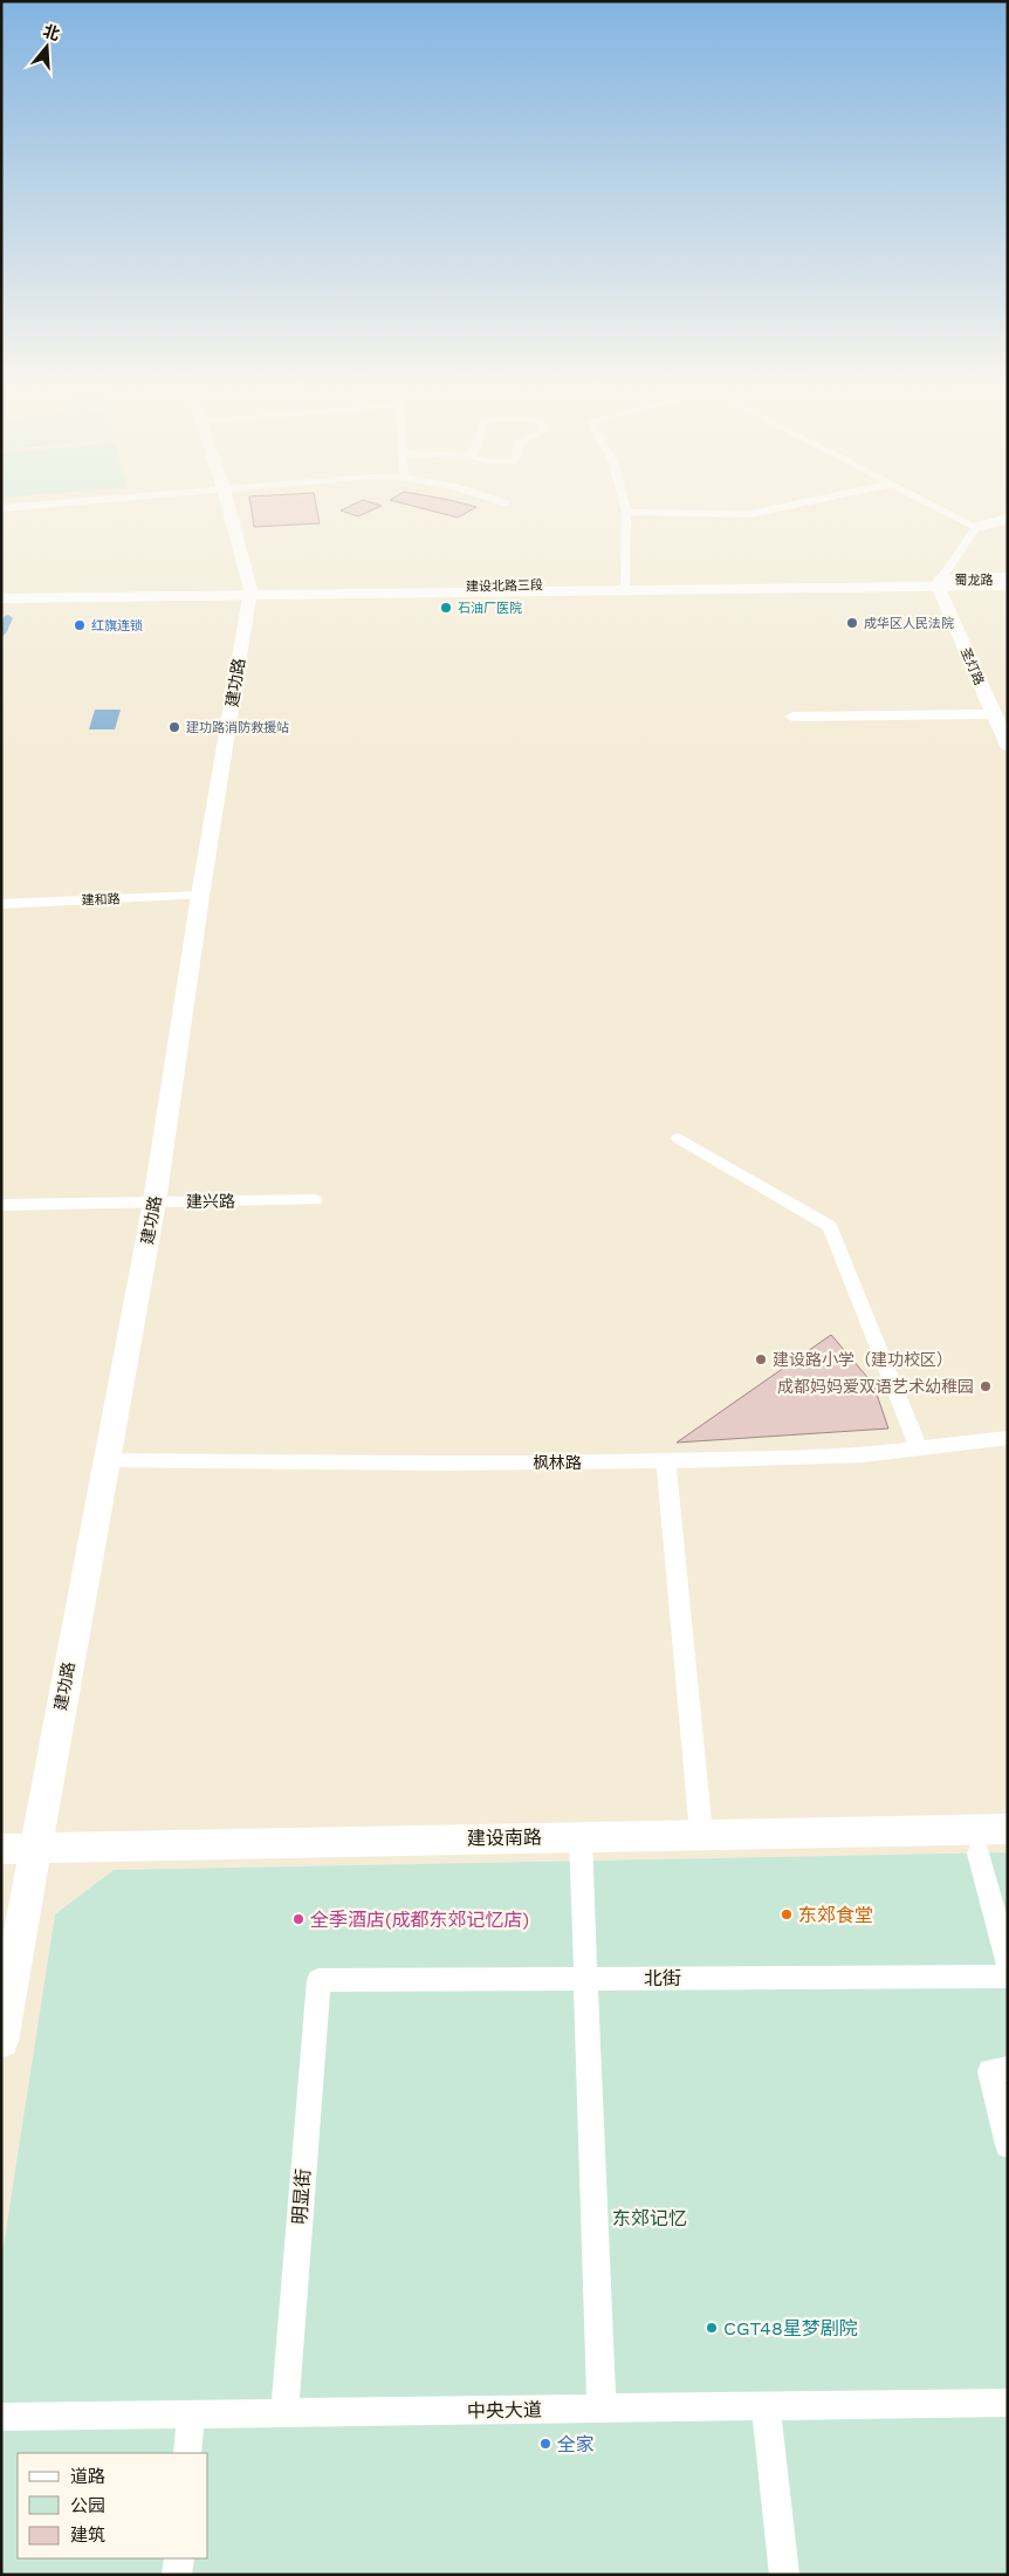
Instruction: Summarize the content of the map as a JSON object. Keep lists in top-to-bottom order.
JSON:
{
  "streets": {
    "main road": ["蜀龙路", "建设北路三段"],
    "street": [
      "圣灯路",
      "建功路",
      "建和路",
      "建兴路",
      "枫林路",
      "建设南路",
      "北街",
      "明显街",
      "中央大道"
    ]
  },
  "crossings": [
    ["蜀龙路", "建设北路三段"],
    ["蜀龙路", "圣灯路"],
    ["建设北路三段", "圣灯路"],
    ["建设北路三段", "建功路"],
    ["建功路", "建和路"],
    ["建功路", "建兴路"],
    ["建功路", "枫林路"],
    ["建功路", "建设南路"],
    ["北街", "明显街"],
    ["明显街", "中央大道"]
  ],
  "parks": ["东郊记忆"],
  "places": [
    "石油厂医院",
    "成华区人民法院",
    "红旗连锁",
    "建功路消防救援站",
    "建设路小学（建功校区）",
    "成都妈妈爱双语艺术幼稚园",
    "东郊食堂",
    "全季酒店(成都东郊记忆店)",
    "CGT48星梦剧院",
    "全家"
  ],
  "legend": ["道路", "公园", "建筑"],
  "north": "top"
}
